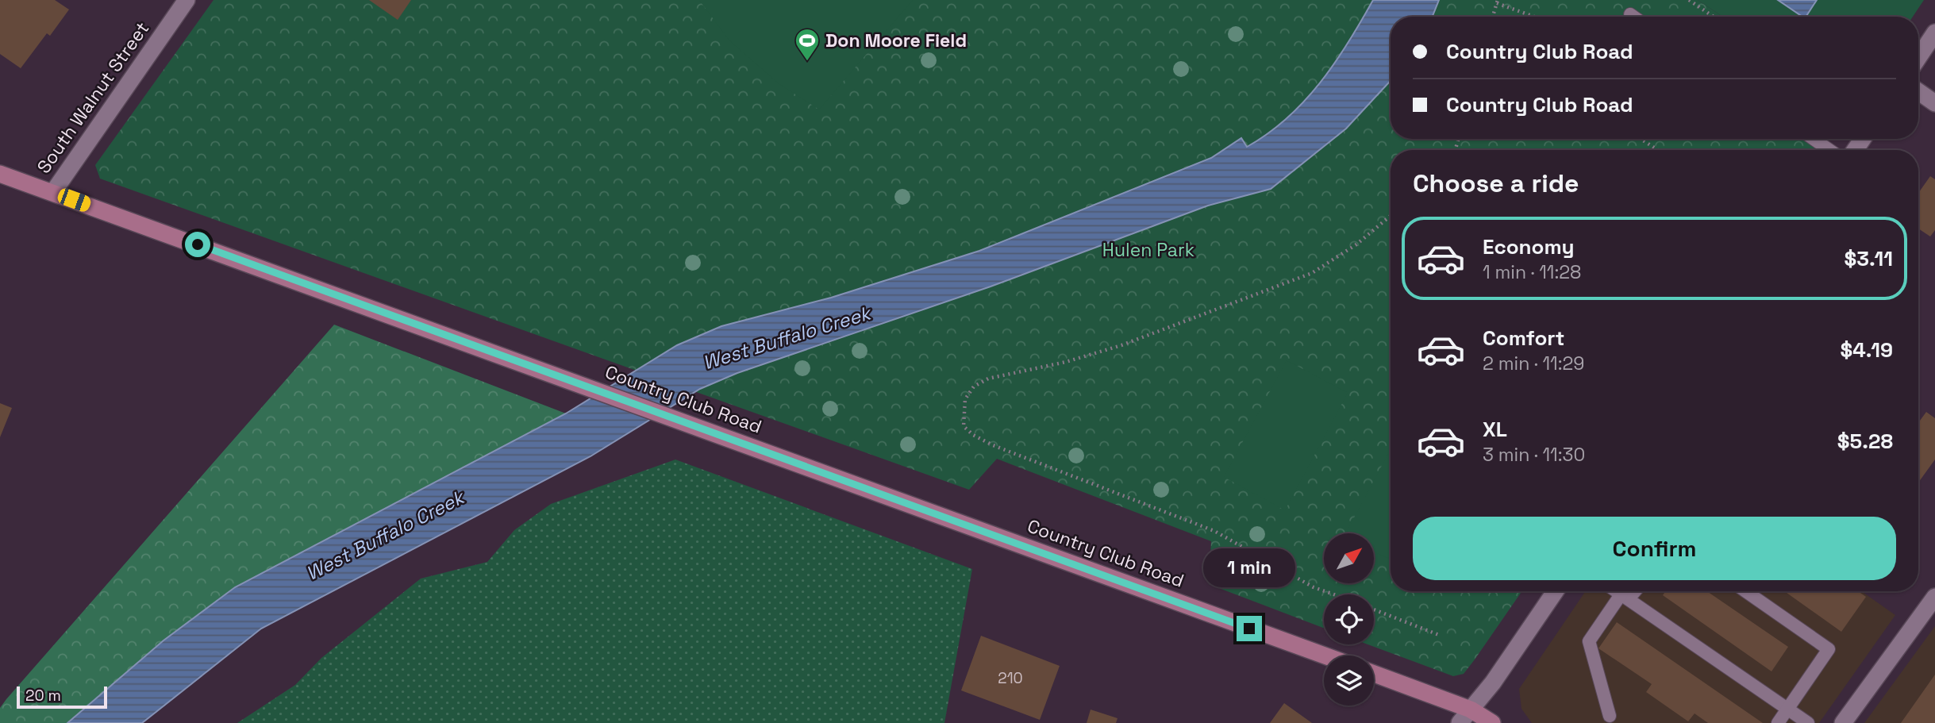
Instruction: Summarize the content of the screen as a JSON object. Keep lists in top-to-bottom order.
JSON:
{
  "streets": {
    "main road": ["Country Club Road"],
    "street": ["South Walnut Street"]
  },
  "crossings": [
    ["South Walnut Street", "Country Club Road"]
  ],
  "water": ["West Buffalo Creek"],
  "parks": ["Hulen Park"],
  "places": {
    "sports": ["Don Moore Field"]
  },
  "house_numbers": ["210"],
  "scale_bar": "20 m",
  "north": "top right",
  "page": {
    "banner": ["Country Club Road", "Country Club Road"],
    "heading": "Choose a ride",
    "list": [
      {
        "name": "Economy",
        "note": "1 min · 11:28",
        "value": "$3.11"
      },
      {
        "name": "Comfort",
        "note": "2 min · 11:29",
        "value": "$4.19"
      },
      {
        "name": "XL",
        "note": "3 min · 11:30",
        "value": "$5.28"
      }
    ],
    "buttons": "Confirm",
    "bubble": "1 min",
    "scale": "20 m"
  }
}
